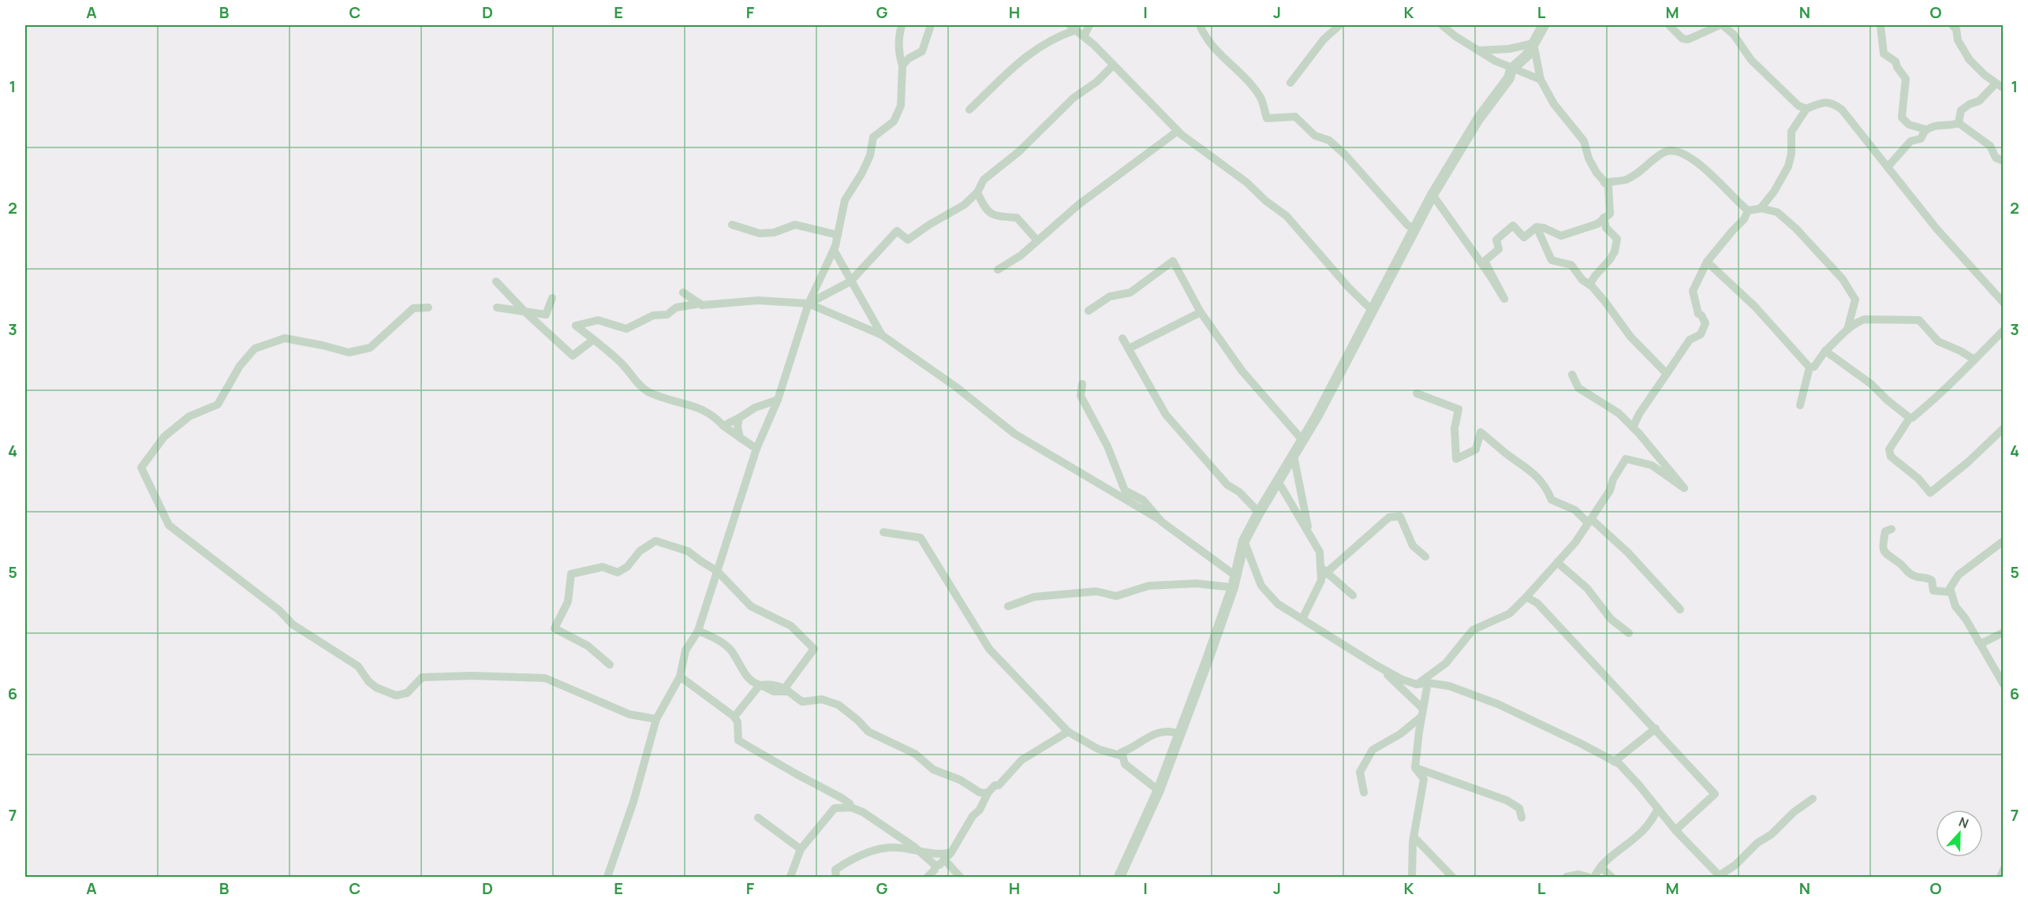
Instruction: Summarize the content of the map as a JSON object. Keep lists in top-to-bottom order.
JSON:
{
  "north": "top",
  "grid": {
    "columns": [
      "A",
      "B",
      "C",
      "D",
      "E",
      "F",
      "G",
      "H",
      "I",
      "J",
      "K",
      "L",
      "M",
      "N",
      "O"
    ],
    "rows": [
      "1",
      "2",
      "3",
      "4",
      "5",
      "6",
      "7"
    ]
  }
}
